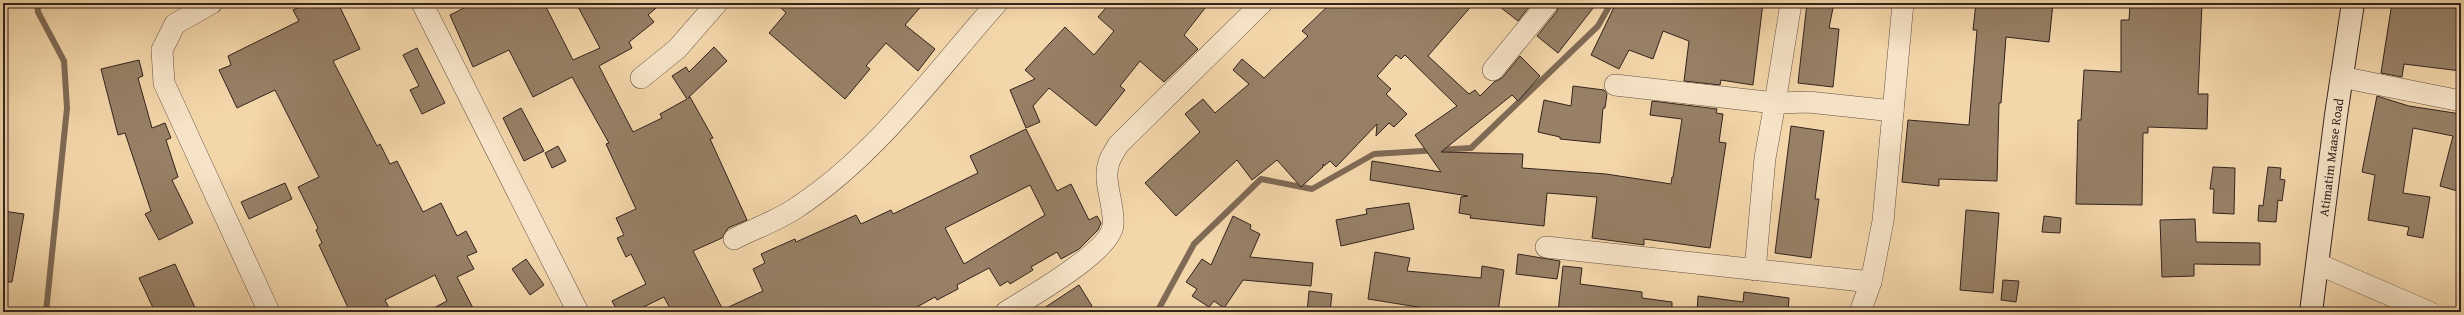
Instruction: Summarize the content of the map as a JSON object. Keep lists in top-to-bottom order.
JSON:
{
  "streets": {
    "main road": ["Atimatim Maase Road"]
  }
}
